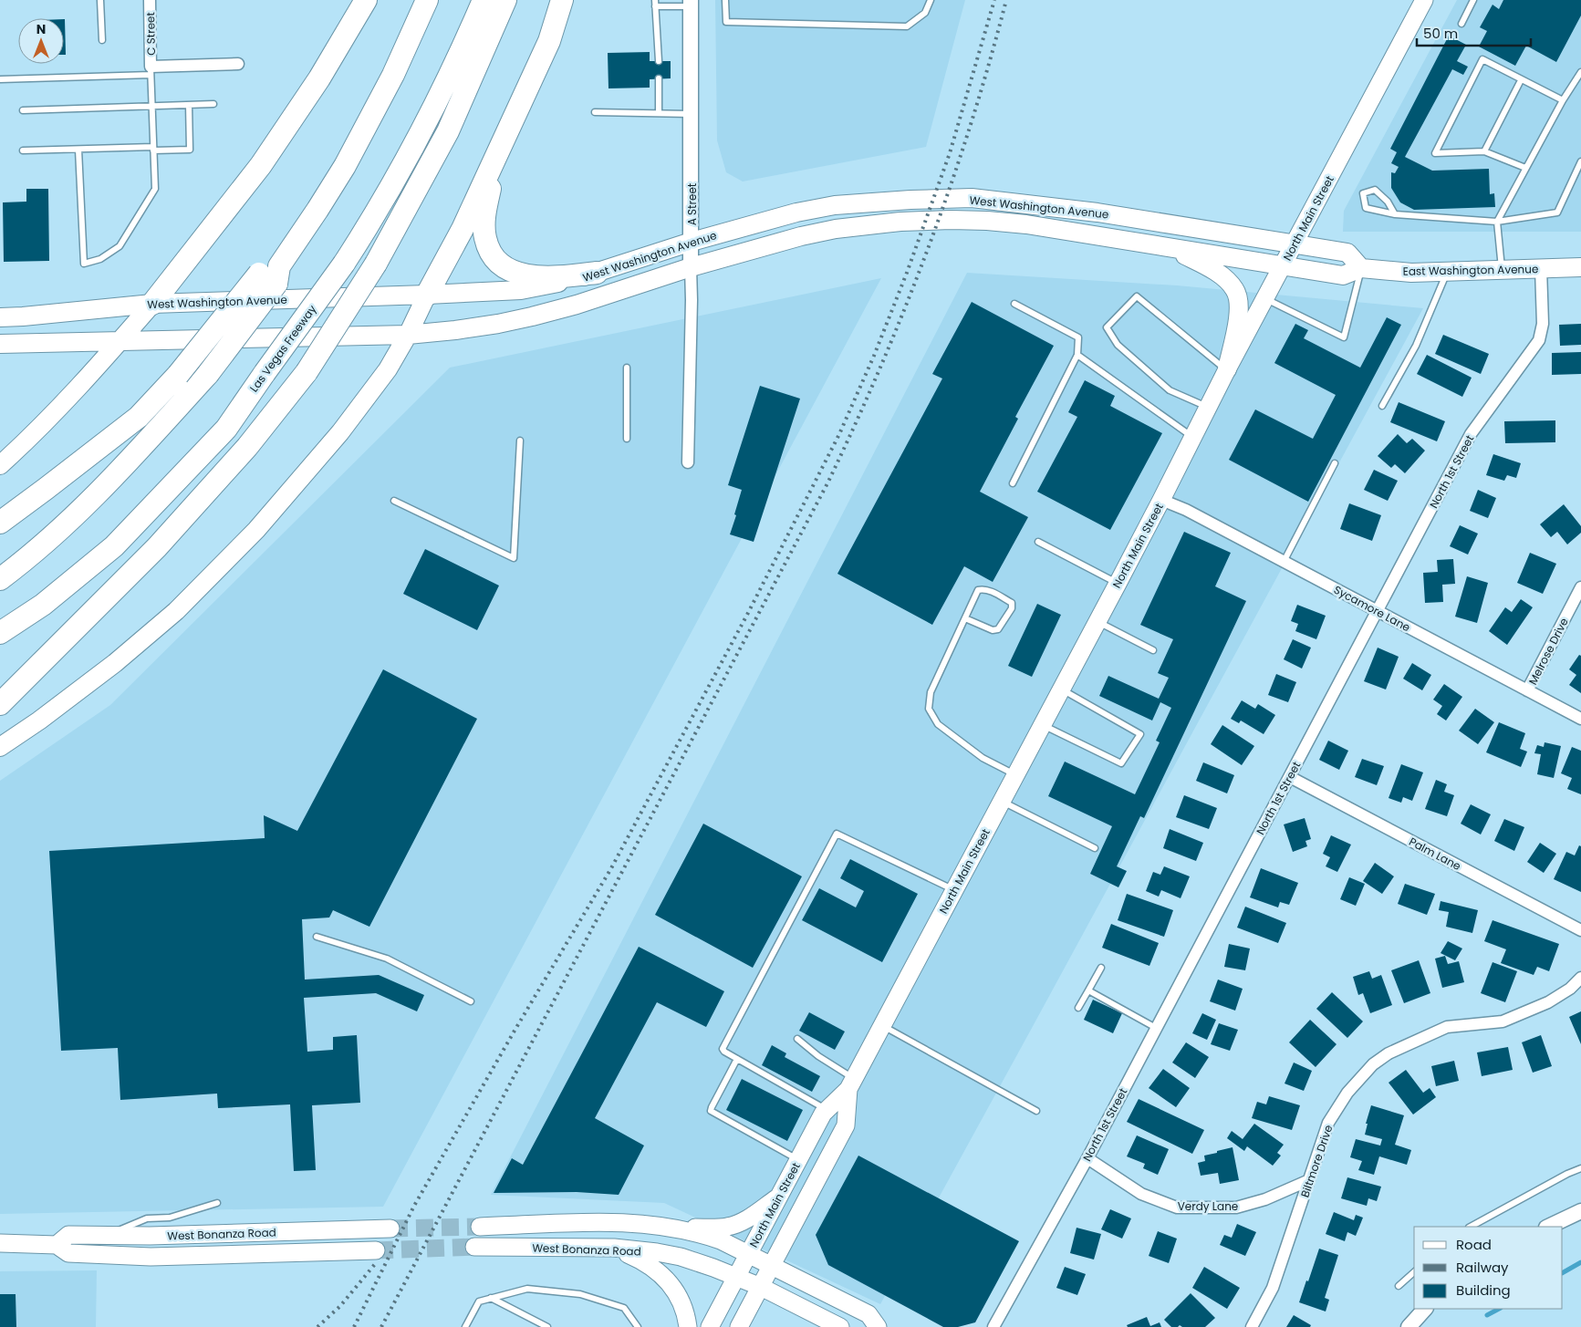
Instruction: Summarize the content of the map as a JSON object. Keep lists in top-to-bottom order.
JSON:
{
  "streets": {
    "highway": ["Las Vegas Freeway"],
    "main road": [
      "West Washington Avenue",
      "North Main Street",
      "East Washington Avenue",
      "West Bonanza Road"
    ],
    "street": [
      "C Street",
      "A Street",
      "North 1st Street",
      "Sycamore Lane",
      "Melrose Drive",
      "Palm Lane",
      "Biltmore Drive",
      "Verdy Lane"
    ]
  },
  "crossings": [
    ["A Street", "West Washington Avenue"],
    ["West Washington Avenue", "North Main Street"],
    ["West Washington Avenue", "East Washington Avenue"],
    ["North Main Street", "East Washington Avenue"],
    ["North Main Street", "Sycamore Lane"],
    ["North Main Street", "West Bonanza Road"],
    ["East Washington Avenue", "North 1st Street"],
    ["North 1st Street", "Sycamore Lane"],
    ["North 1st Street", "Palm Lane"],
    ["North 1st Street", "Verdy Lane"],
    ["Sycamore Lane", "Melrose Drive"],
    ["Biltmore Drive", "Verdy Lane"]
  ],
  "legend": ["Road", "Railway", "Building"],
  "scale_bar": "50 m",
  "north": "top"
}
